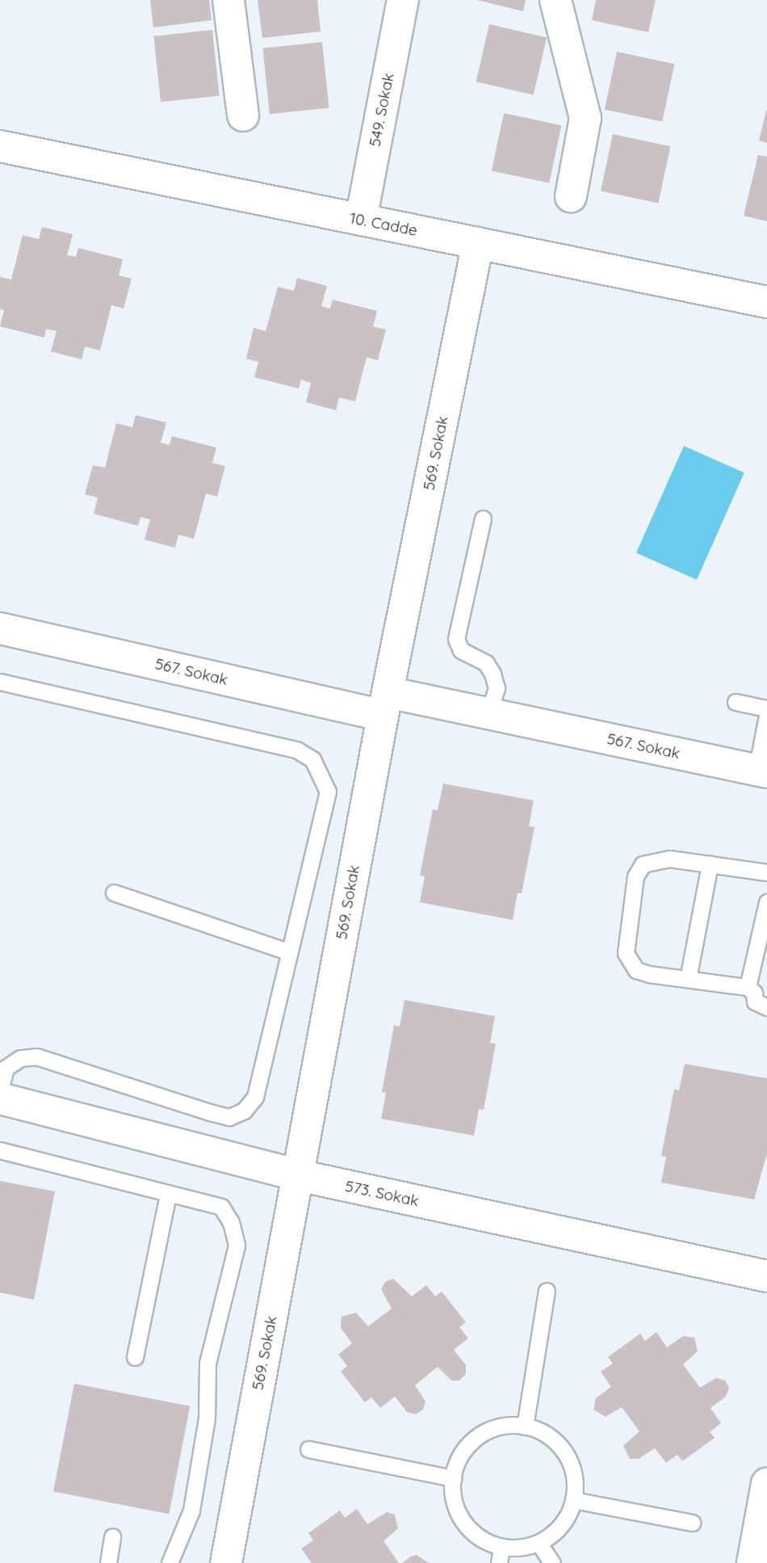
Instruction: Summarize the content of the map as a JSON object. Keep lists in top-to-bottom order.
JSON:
{
  "streets": {
    "street": [
      "549. Sokak",
      "10. Cadde",
      "569. Sokak",
      "567. Sokak",
      "573. Sokak"
    ]
  },
  "crossings": [
    ["549. Sokak", "10. Cadde"],
    ["10. Cadde", "569. Sokak"],
    ["569. Sokak", "567. Sokak"],
    ["569. Sokak", "573. Sokak"]
  ]
}
